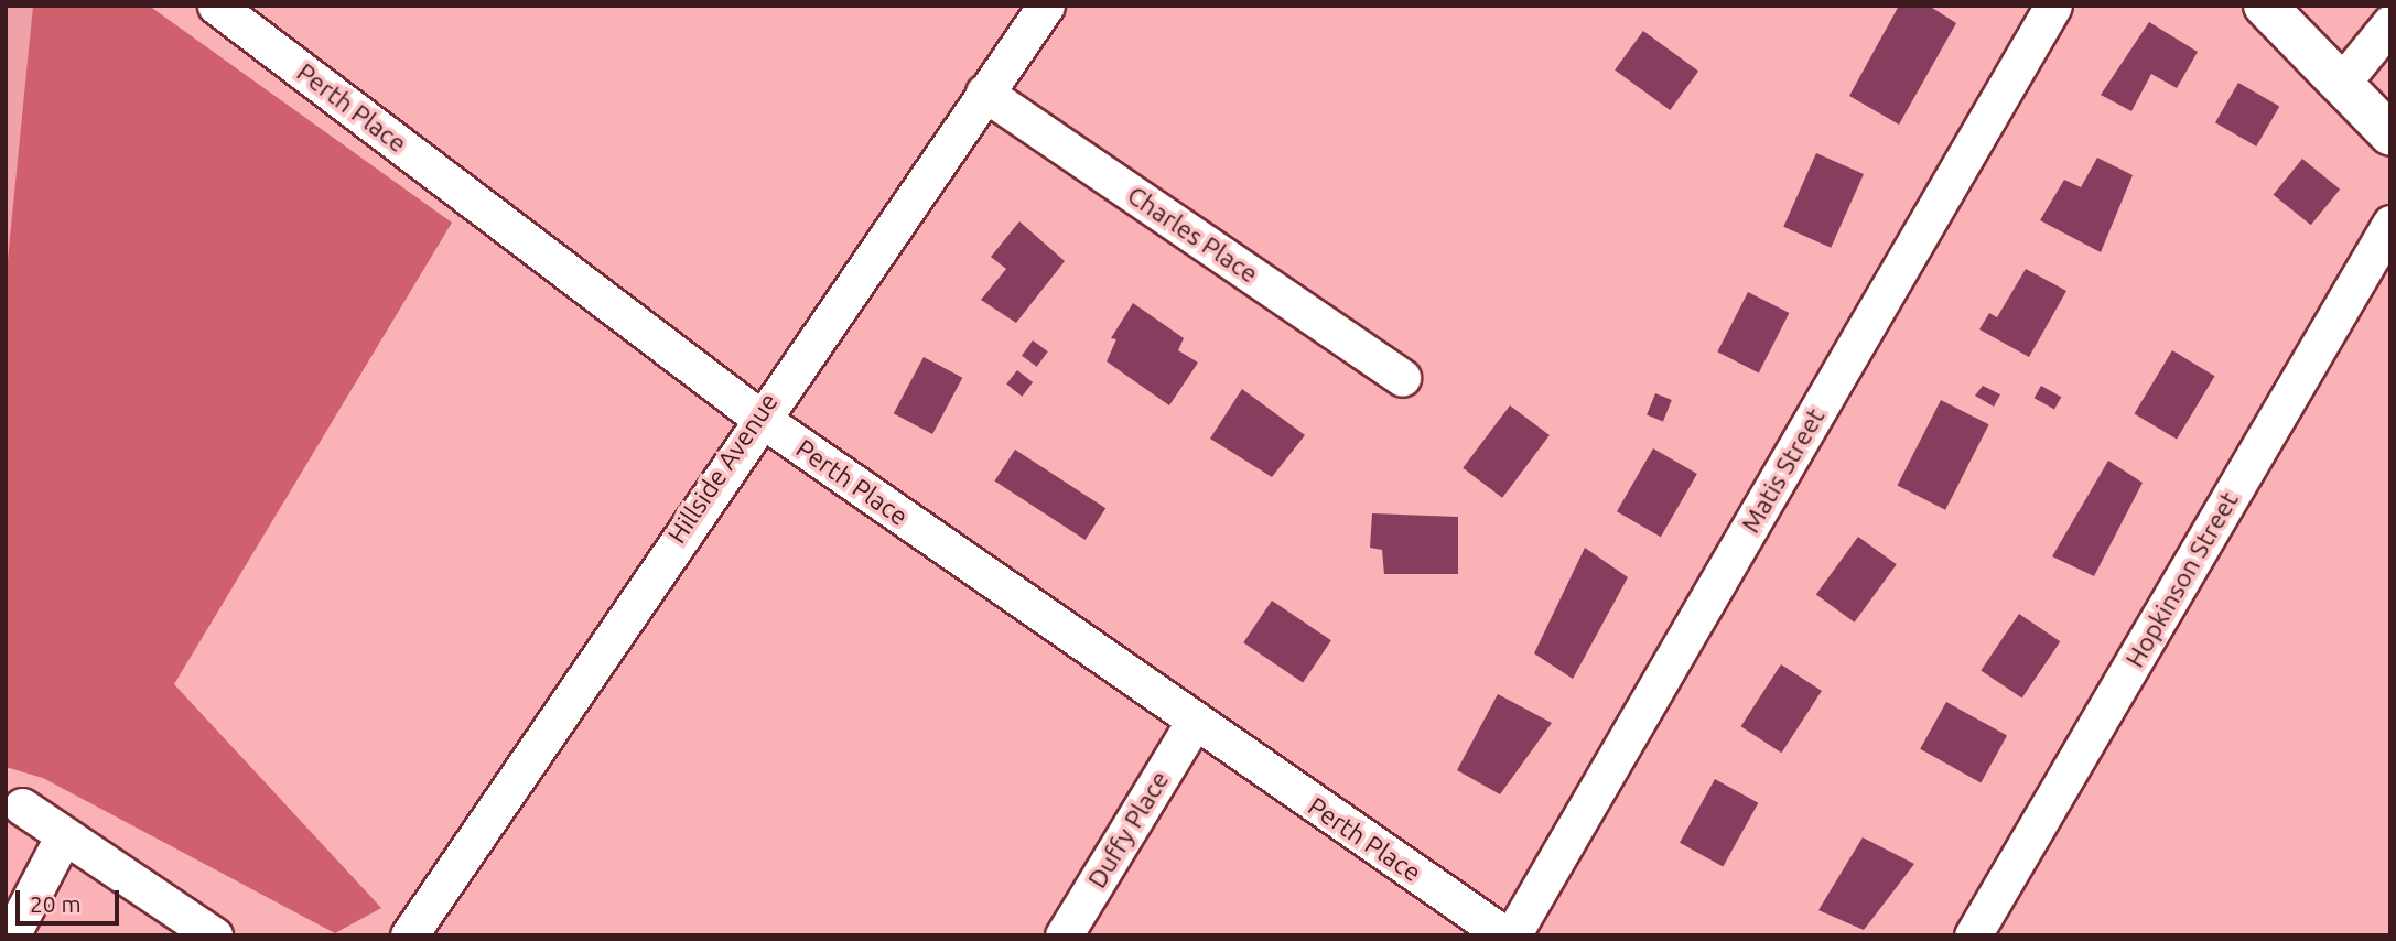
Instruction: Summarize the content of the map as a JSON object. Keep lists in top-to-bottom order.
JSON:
{
  "streets": {
    "street": [
      "Perth Place",
      "Charles Place",
      "Hillside Avenue",
      "Matis Street",
      "Hopkinson Street",
      "Duffy Place"
    ]
  },
  "crossings": [
    ["Perth Place", "Hillside Avenue"],
    ["Perth Place", "Duffy Place"],
    ["Charles Place", "Hillside Avenue"]
  ],
  "scale_bar": "20 m"
}
